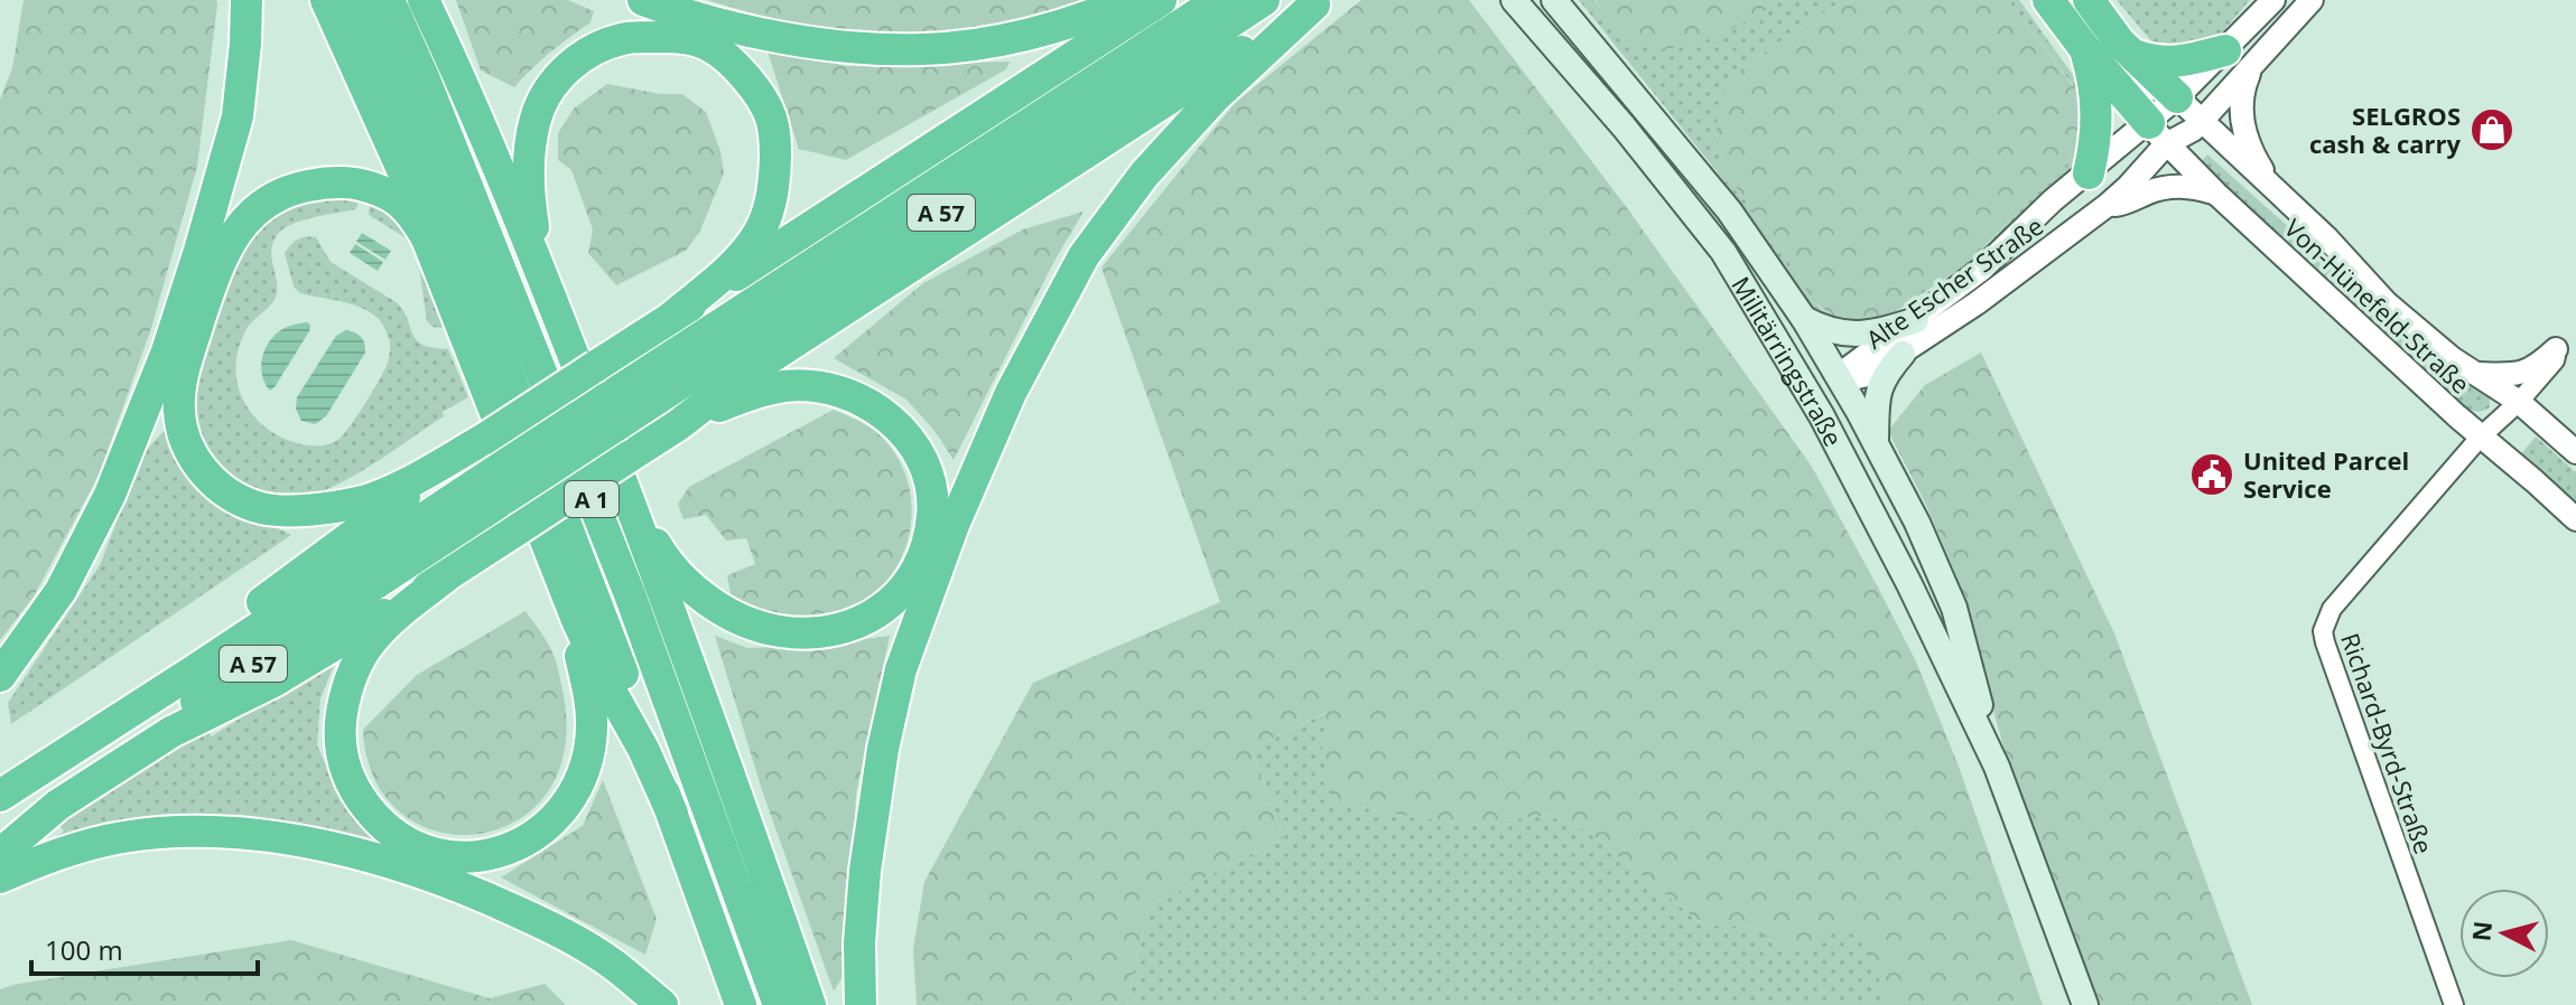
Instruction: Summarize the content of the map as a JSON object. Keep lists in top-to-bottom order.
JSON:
{
  "streets": {
    "highway": ["A 57", "A 1"],
    "main road": ["Militärringstraße"],
    "street": ["Alte Escher Straße", "Von-Hünefeld-Straße", "Richard-Byrd-Straße"]
  },
  "crossings": [
    ["Alte Escher Straße", "Von-Hünefeld-Straße"],
    ["Alte Escher Straße", "Militärringstraße"],
    ["Von-Hünefeld-Straße", "Richard-Byrd-Straße"]
  ],
  "places": {
    "shop": ["SELGROS cash & carry"],
    "public building": ["United Parcel Service"]
  },
  "scale_bar": "100 m",
  "north": "left"
}
